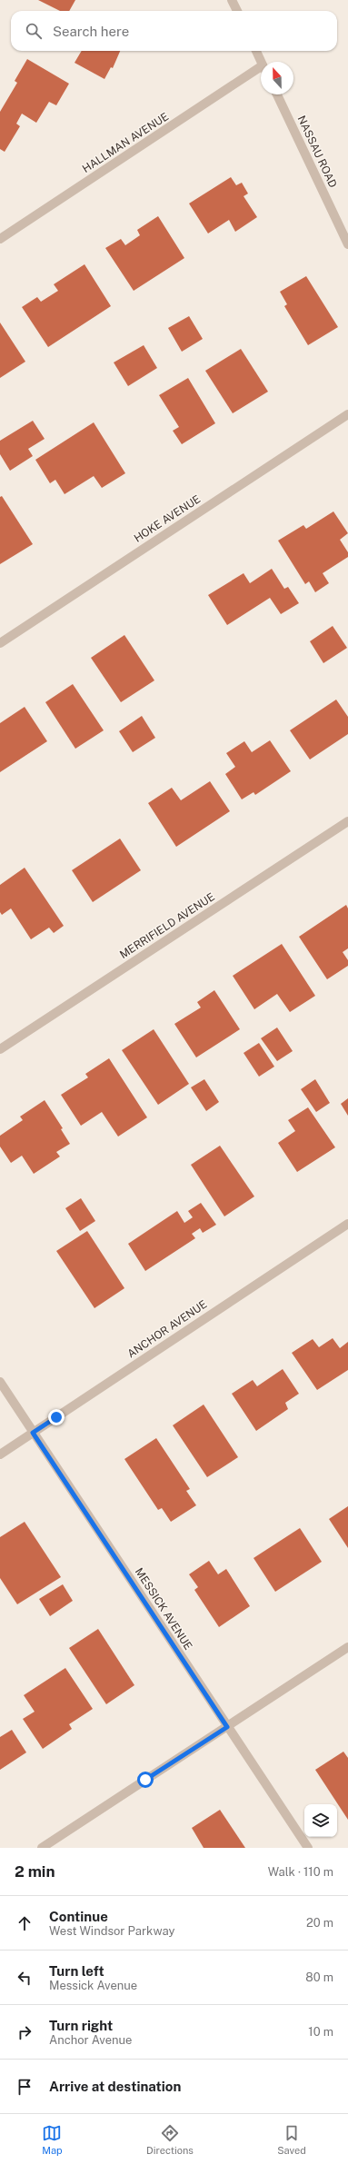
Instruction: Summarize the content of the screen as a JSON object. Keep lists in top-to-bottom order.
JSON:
{
  "streets": {
    "street": [
      "HALLMAN AVENUE",
      "NASSAU ROAD",
      "HOKE AVENUE",
      "MERRIFIELD AVENUE",
      "ANCHOR AVENUE",
      "MESSICK AVENUE"
    ]
  },
  "crossings": [
    ["ANCHOR AVENUE", "MESSICK AVENUE"]
  ],
  "north": "top",
  "page": {
    "search": "Search here",
    "heading": ["2 min", "Walk · 110 m"],
    "list": [
      ["Continue", "West Windsor Parkway", "20 m"],
      ["Turn left", "Messick Avenue", "80 m"],
      ["Turn right", "Anchor Avenue", "10 m"],
      "Arrive at destination"
    ],
    "nav": ["Map", "Directions", "Saved"]
  }
}
